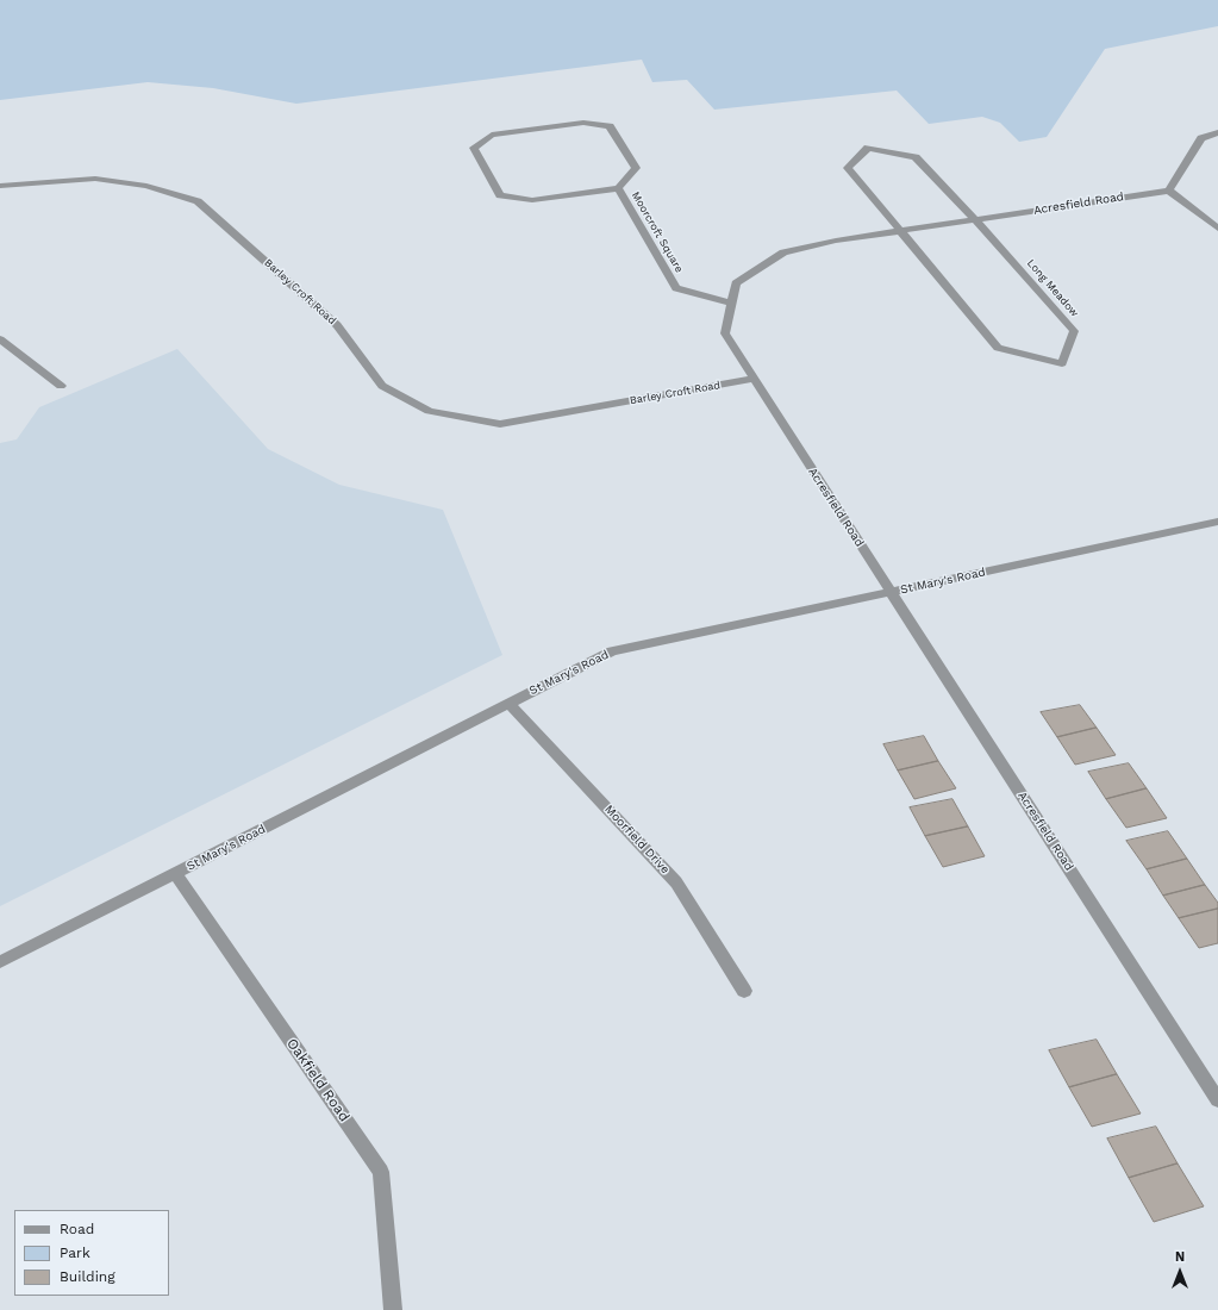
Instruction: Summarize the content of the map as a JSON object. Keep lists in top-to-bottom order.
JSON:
{
  "streets": {
    "street": [
      "Acresfield Road",
      "Moorcroft Square",
      "Long Meadow",
      "Barley Croft Road",
      "St Mary's Road",
      "Moorfield Drive",
      "Oakfield Road"
    ]
  },
  "crossings": [
    ["Acresfield Road", "Moorcroft Square"],
    ["Acresfield Road", "Long Meadow"],
    ["Acresfield Road", "Barley Croft Road"],
    ["Acresfield Road", "St Mary's Road"],
    ["St Mary's Road", "Moorfield Drive"],
    ["St Mary's Road", "Oakfield Road"]
  ],
  "legend": ["Road", "Park", "Building"],
  "north": "top"
}
